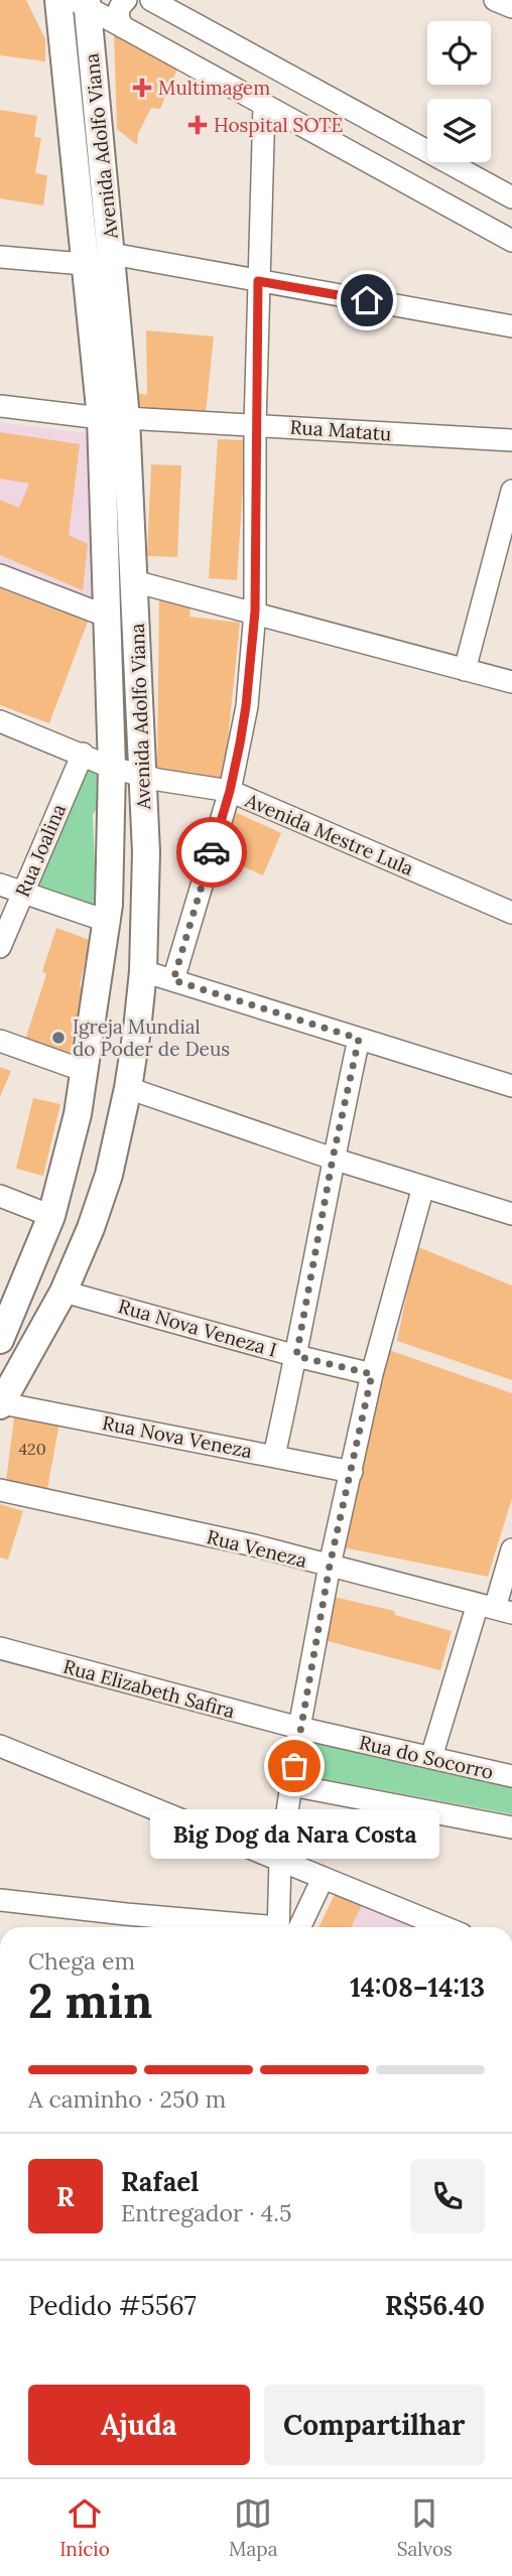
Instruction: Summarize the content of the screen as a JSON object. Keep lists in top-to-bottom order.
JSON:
{
  "streets": {
    "main road": ["Avenida Adolfo Viana"],
    "street": [
      "Rua Matatu",
      "Avenida Mestre Lula",
      "Rua Joalina",
      "Rua Nova Veneza I",
      "Rua Nova Veneza",
      "Rua Veneza",
      "Rua Elizabeth Safira",
      "Rua do Socorro"
    ]
  },
  "crossings": [
    ["Avenida Adolfo Viana", "Rua Matatu"],
    ["Avenida Adolfo Viana", "Avenida Mestre Lula"],
    ["Avenida Adolfo Viana", "Rua Nova Veneza I"],
    ["Avenida Adolfo Viana", "Rua Nova Veneza"],
    ["Avenida Mestre Lula", "Rua Joalina"],
    ["Rua Elizabeth Safira", "Rua do Socorro"]
  ],
  "places": {
    "health": ["Multimagem", "Hospital SOTE"],
    "other": ["Igreja Mundial do Poder de Deus", "Big Dog da Nara Costa"]
  },
  "house_numbers": ["420"],
  "page": {
    "bubble": "Big Dog da Nara Costa",
    "heading": ["2 min", "Chega em", "14:08–14:13"],
    "panel": [
      "Rafael",
      "Entregador · 4.5",
      "Pedido #5567",
      "R$56.40"
    ],
    "bar": "A caminho · 250 m",
    "round": "R",
    "buttons": ["Ajuda", "Compartilhar"],
    "tabs": ["Início", "Mapa", "Salvos"]
  }
}
